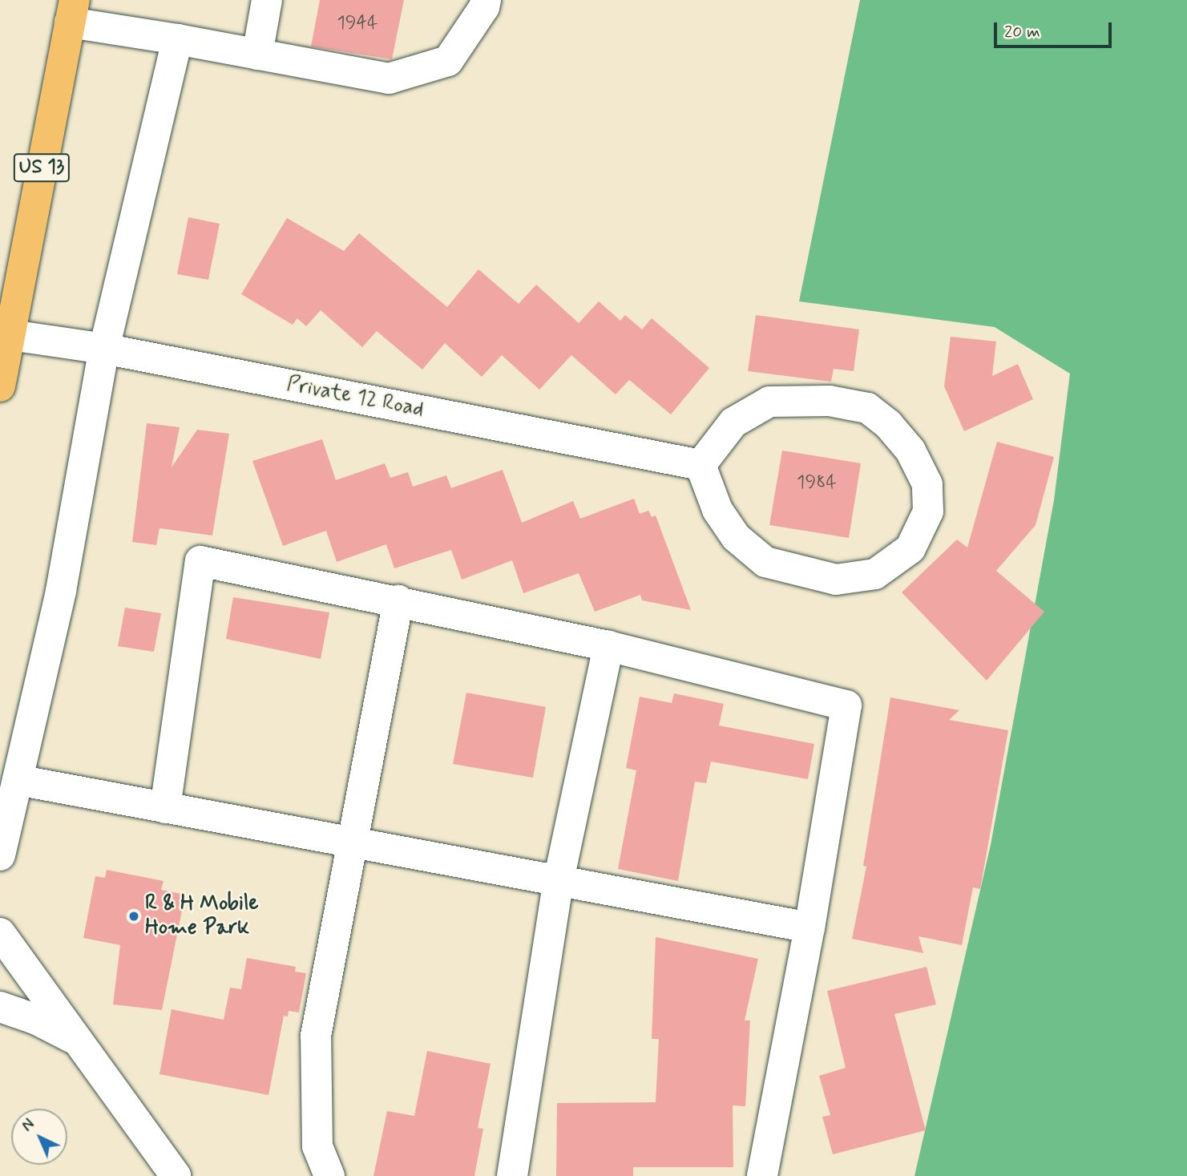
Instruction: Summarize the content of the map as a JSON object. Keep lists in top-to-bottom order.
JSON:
{
  "streets": {
    "main road": ["US 13"],
    "street": ["Private 12 Road"]
  },
  "crossings": [
    ["US 13", "Private 12 Road"]
  ],
  "places": ["R & H Mobile Home Park"],
  "house_numbers": ["1944", "1984"],
  "scale_bar": "20 m",
  "north": "top left"
}
